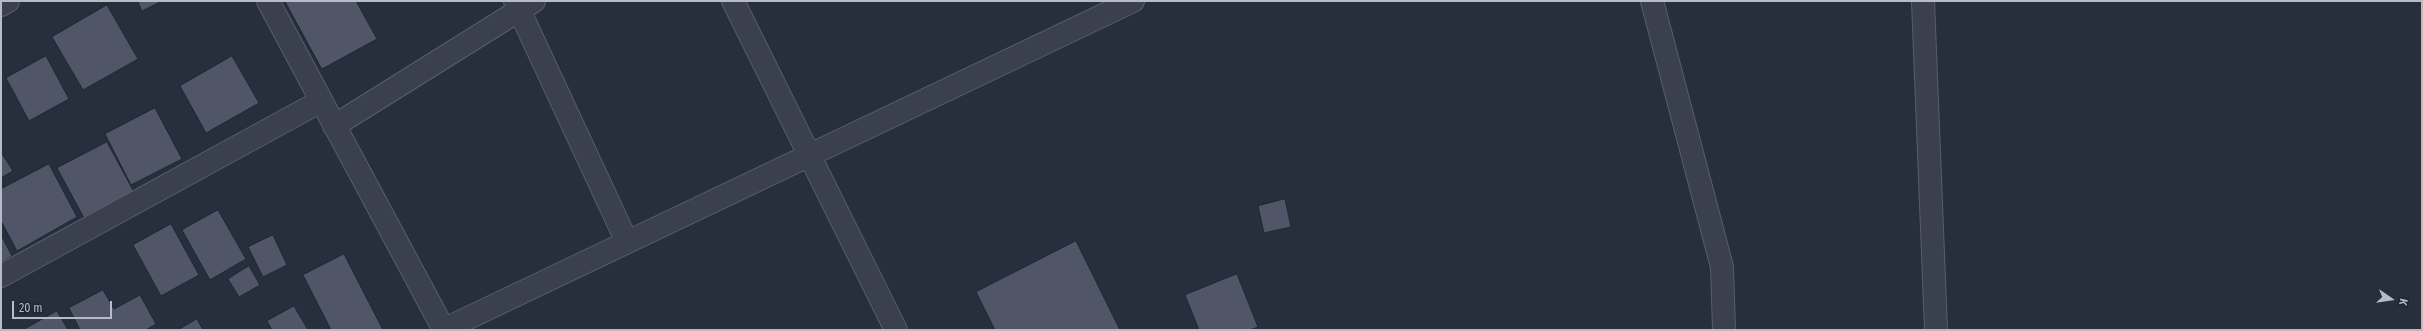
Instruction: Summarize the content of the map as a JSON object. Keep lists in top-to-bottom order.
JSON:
{
  "scale_bar": "20 m",
  "north": "right"
}
